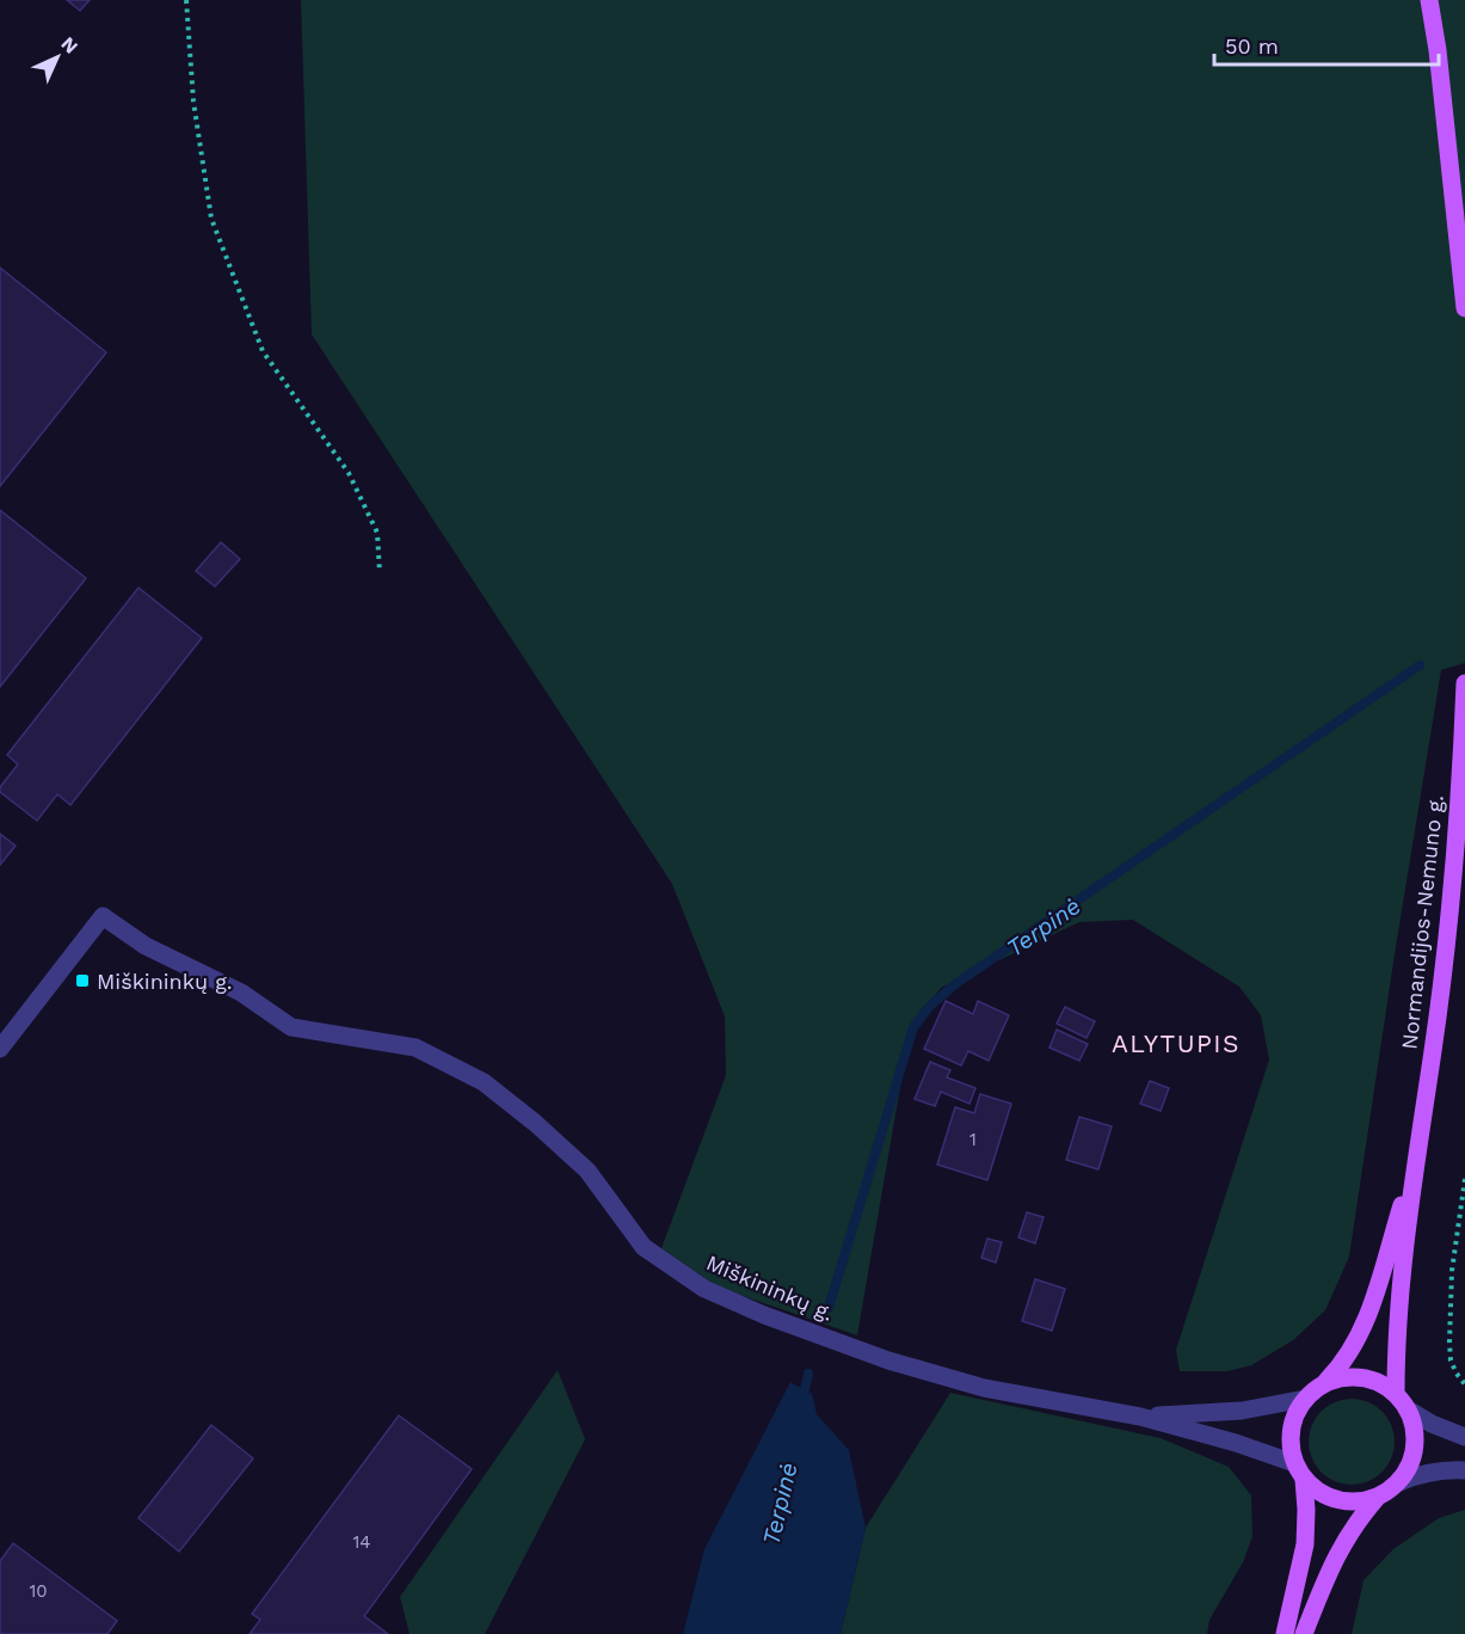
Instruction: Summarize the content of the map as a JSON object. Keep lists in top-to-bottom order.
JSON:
{
  "streets": {
    "main road": ["Normandijos-Nemuno g."],
    "street": ["Miškininkų g."]
  },
  "crossings": [
    ["Normandijos-Nemuno g.", "Miškininkų g."]
  ],
  "districts": ["ALYTUPIS"],
  "water": ["Terpinė"],
  "places": {
    "transit": ["Miškininkų g."]
  },
  "house_numbers": ["1", "14", "10"],
  "scale_bar": "50 m",
  "north": "top right"
}
